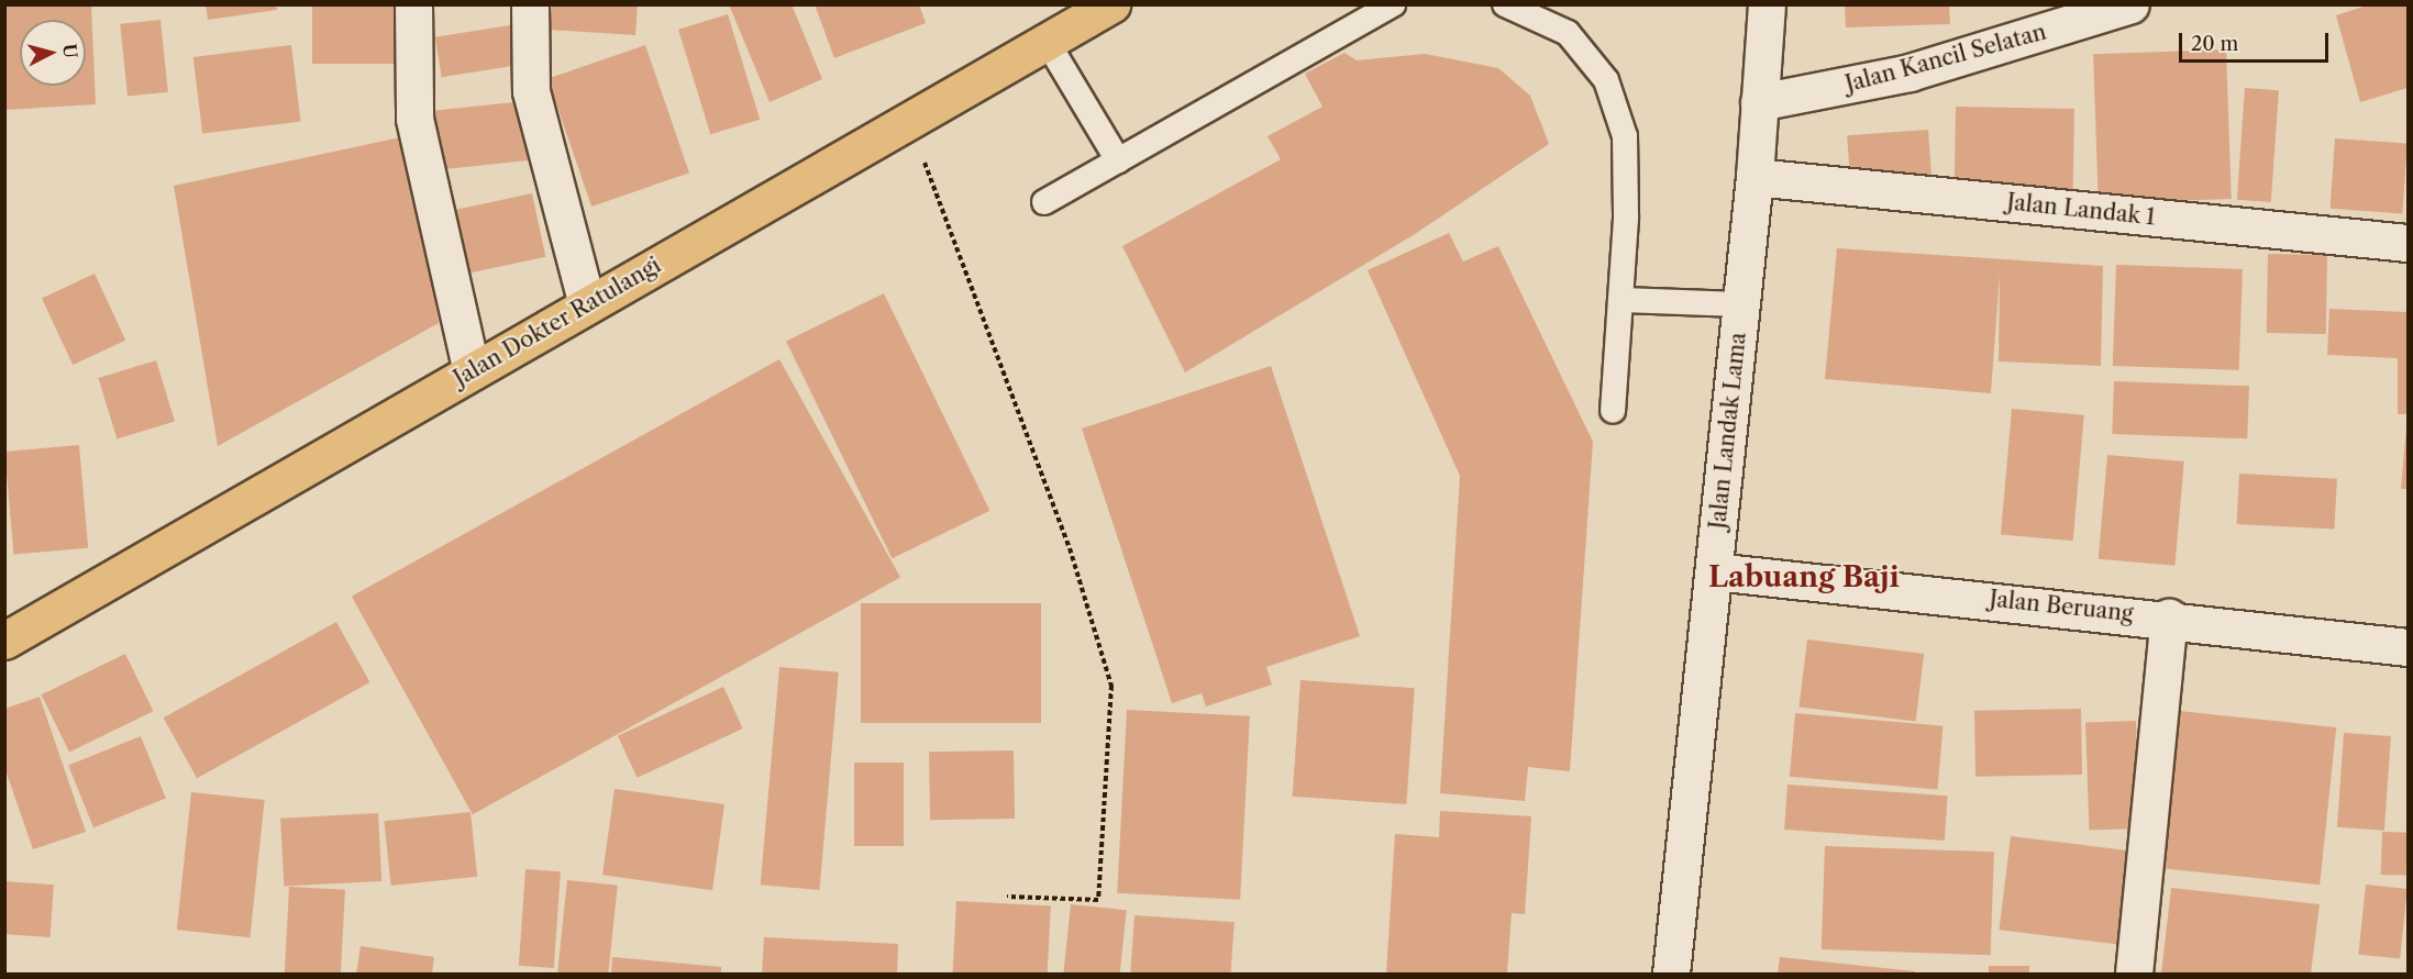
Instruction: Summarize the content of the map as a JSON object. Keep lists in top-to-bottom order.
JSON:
{
  "streets": {
    "main road": ["Jalan Dokter Ratulangi"],
    "street": [
      "Jalan Kancil Selatan",
      "Jalan Landak 1",
      "Jalan Landak Lama",
      "Jalan Beruang"
    ]
  },
  "crossings": [
    ["Jalan Kancil Selatan", "Jalan Landak Lama"],
    ["Jalan Landak 1", "Jalan Landak Lama"],
    ["Jalan Landak Lama", "Jalan Beruang"]
  ],
  "districts": ["Labuang Baji"],
  "scale_bar": "20 m",
  "north": "right"
}
